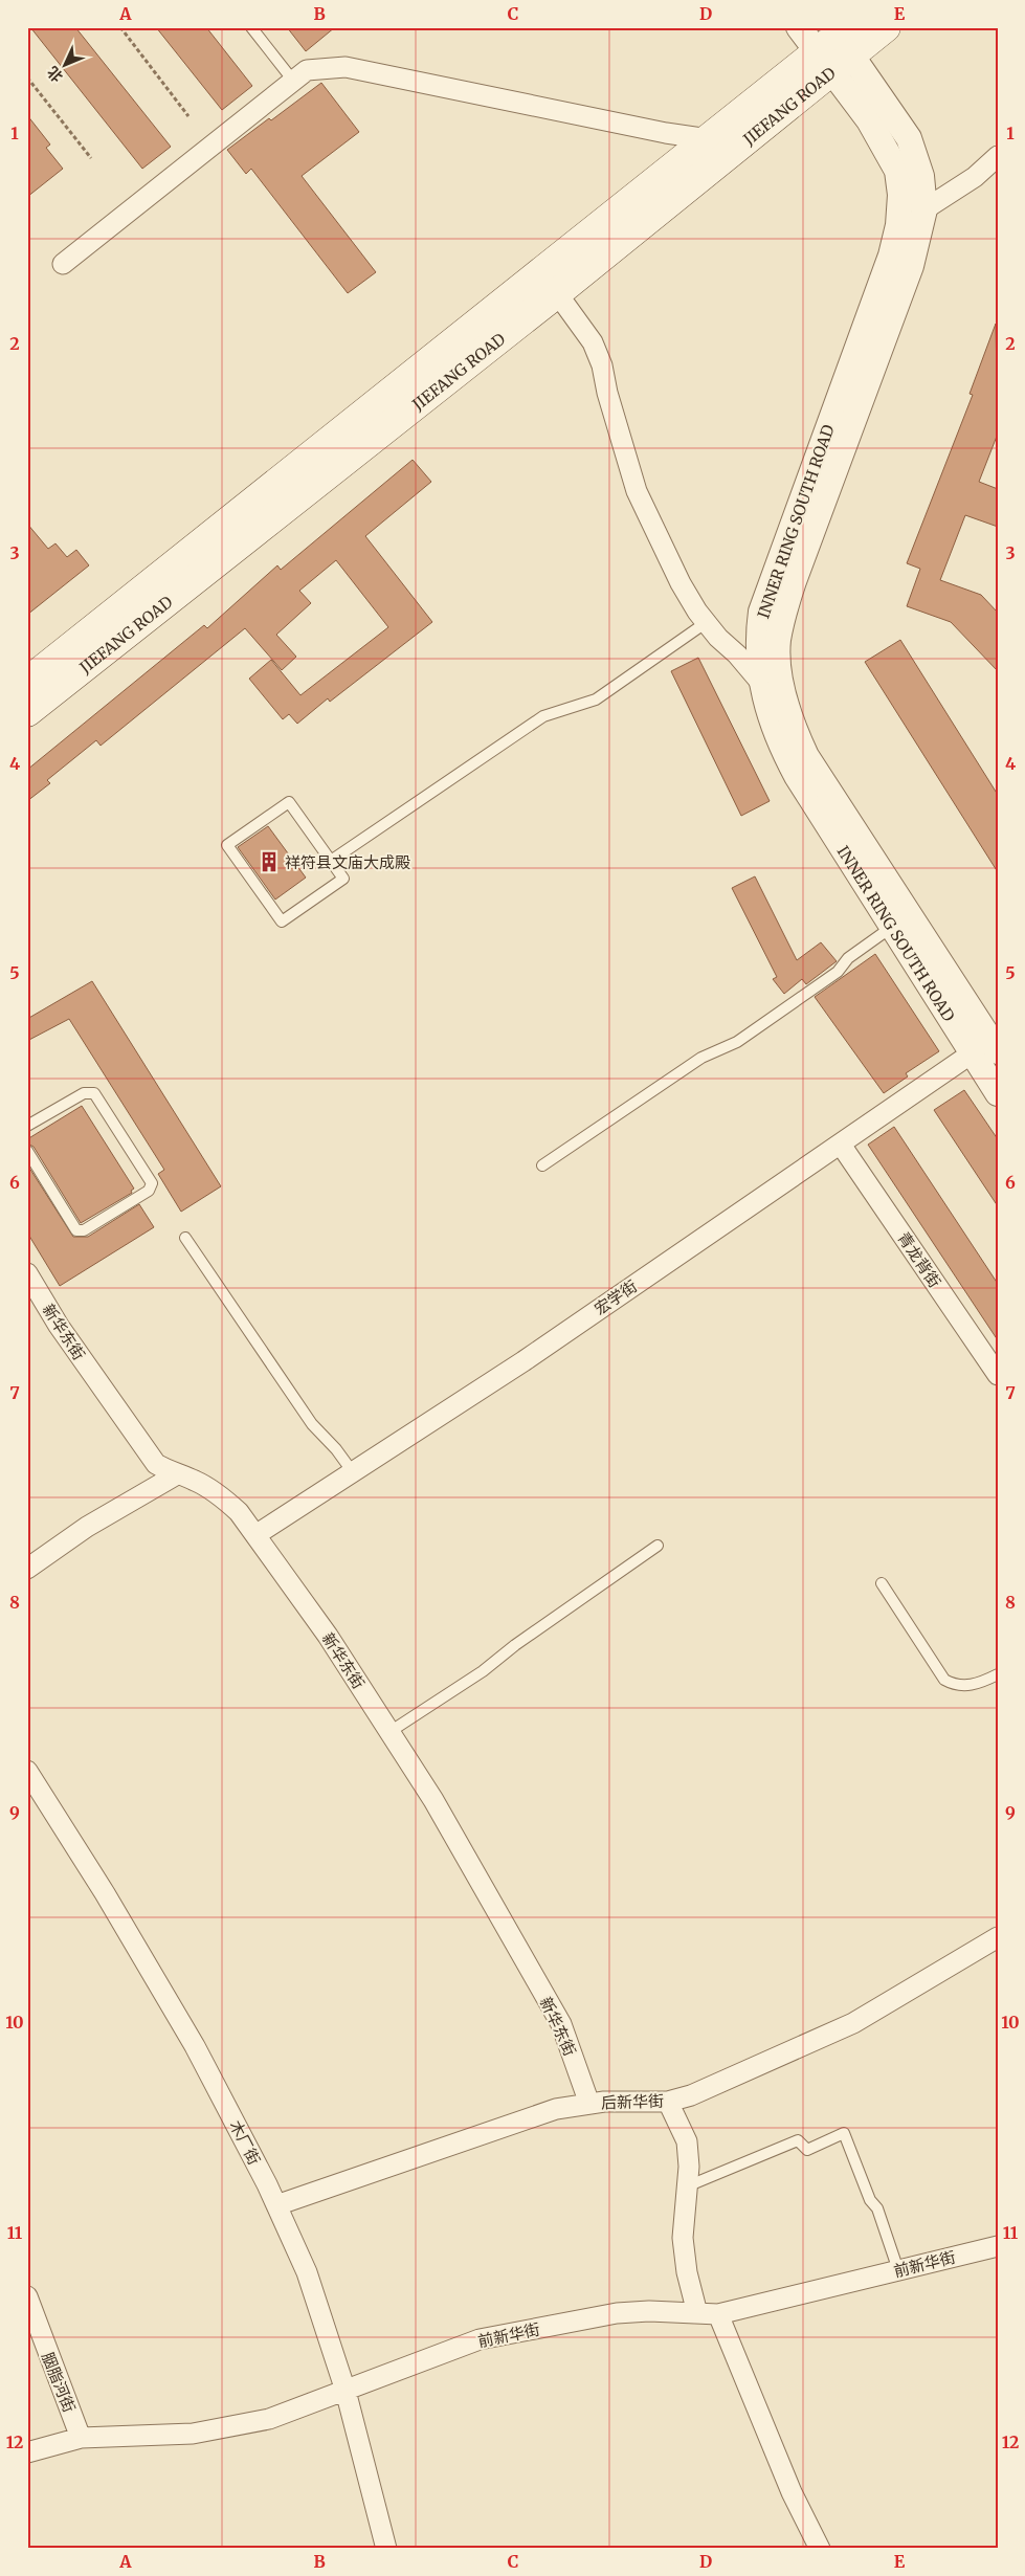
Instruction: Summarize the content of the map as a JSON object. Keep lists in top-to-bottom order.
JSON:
{
  "streets": {
    "main road": ["JIEFANG ROAD"],
    "street": [
      "INNER RING SOUTH ROAD",
      "青龙背街",
      "宏学街",
      "新华东街",
      "后新华街",
      "木厂街",
      "前新华街",
      "胭脂河街"
    ]
  },
  "crossings": [
    ["JIEFANG ROAD", "INNER RING SOUTH ROAD"],
    ["INNER RING SOUTH ROAD", "宏学街"],
    ["青龙背街", "宏学街"],
    ["宏学街", "新华东街"],
    ["新华东街", "后新华街"],
    ["后新华街", "木厂街"],
    ["木厂街", "前新华街"],
    ["前新华街", "胭脂河街"]
  ],
  "places": {
    "building": ["祥符县文庙大成殿"]
  },
  "north": "bottom left",
  "grid": {
    "columns": [
      "A",
      "B",
      "C",
      "D",
      "E"
    ],
    "rows": [
      "1",
      "2",
      "3",
      "4",
      "5",
      "6",
      "7",
      "8",
      "9",
      "10",
      "11",
      "12"
    ]
  }
}
